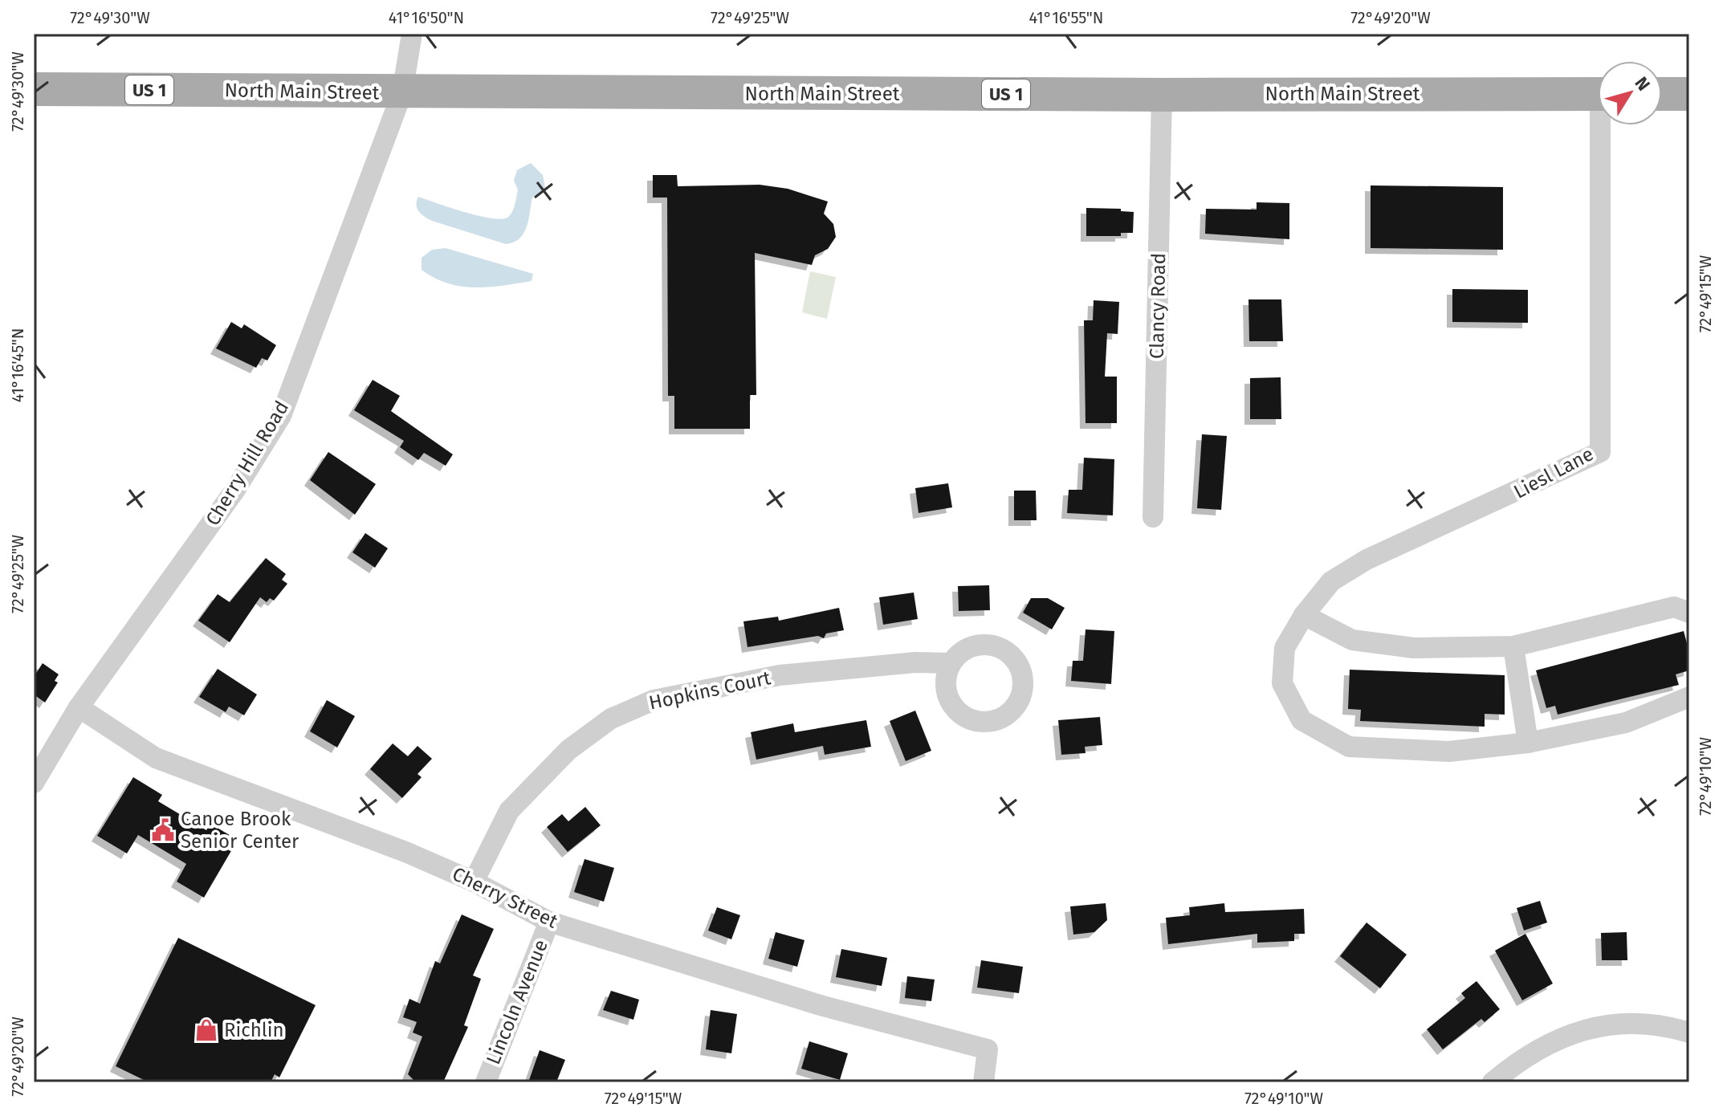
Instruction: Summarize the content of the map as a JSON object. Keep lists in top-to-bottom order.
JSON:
{
  "streets": {
    "main road": ["US 1", "North Main Street"],
    "street": [
      "Clancy Road",
      "Cherry Hill Road",
      "Liesl Lane",
      "Hopkins Court",
      "Cherry Street",
      "Lincoln Avenue"
    ]
  },
  "crossings": [
    ["North Main Street", "Clancy Road"],
    ["North Main Street", "Cherry Hill Road"],
    ["Cherry Hill Road", "Cherry Street"],
    ["Hopkins Court", "Cherry Street"],
    ["Cherry Street", "Lincoln Avenue"]
  ],
  "places": {
    "public building": ["Canoe Brook Senior Center"],
    "shop": ["Richlin"]
  },
  "north": "top right",
  "coordinates": [
    "72°49'30\"W",
    "41°16'50\"N",
    "72°49'25\"W",
    "41°16'55\"N",
    "72°49'20\"W",
    "72°49'15\"W",
    "41°16'45\"N",
    "72°49'10\"W"
  ]
}
